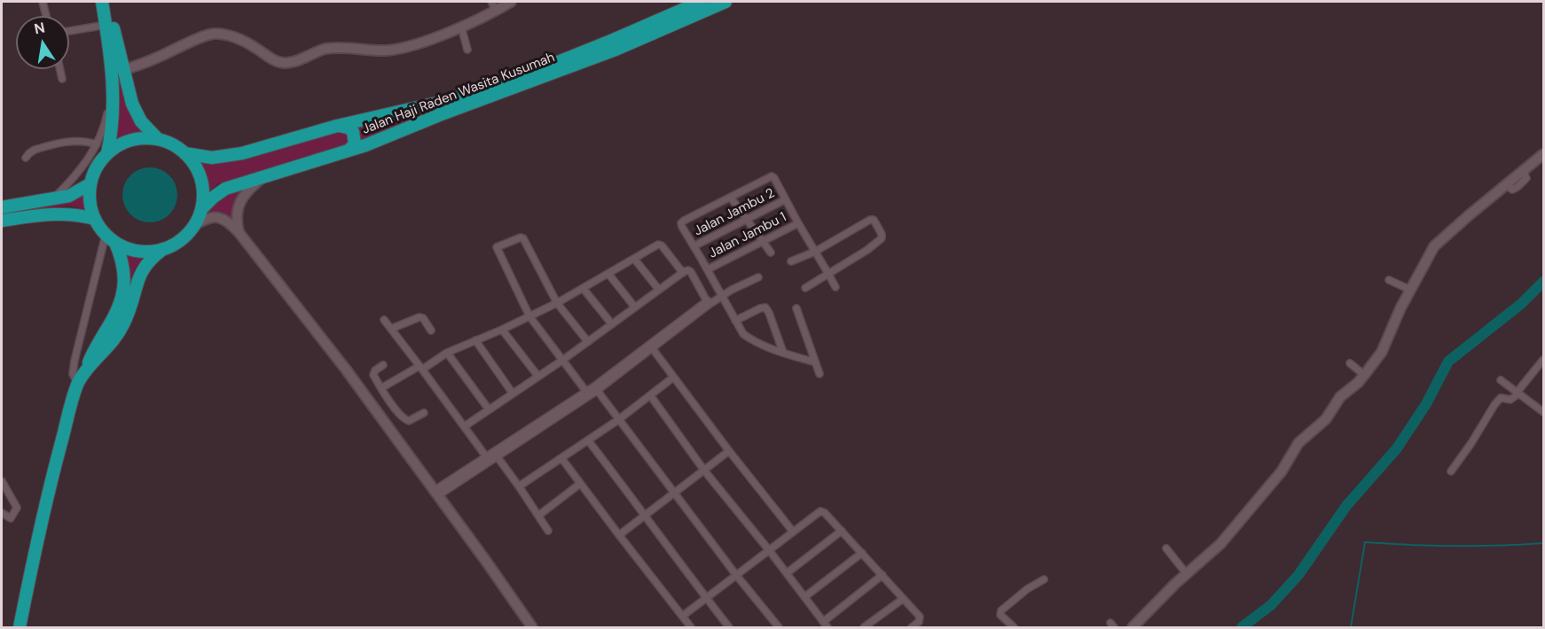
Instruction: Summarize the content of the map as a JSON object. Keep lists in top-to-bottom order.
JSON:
{
  "streets": {
    "highway": ["Jalan Haji Raden Wasita Kusumah"],
    "street": ["Jalan Jambu 2", "Jalan Jambu 1"]
  },
  "north": "top"
}
